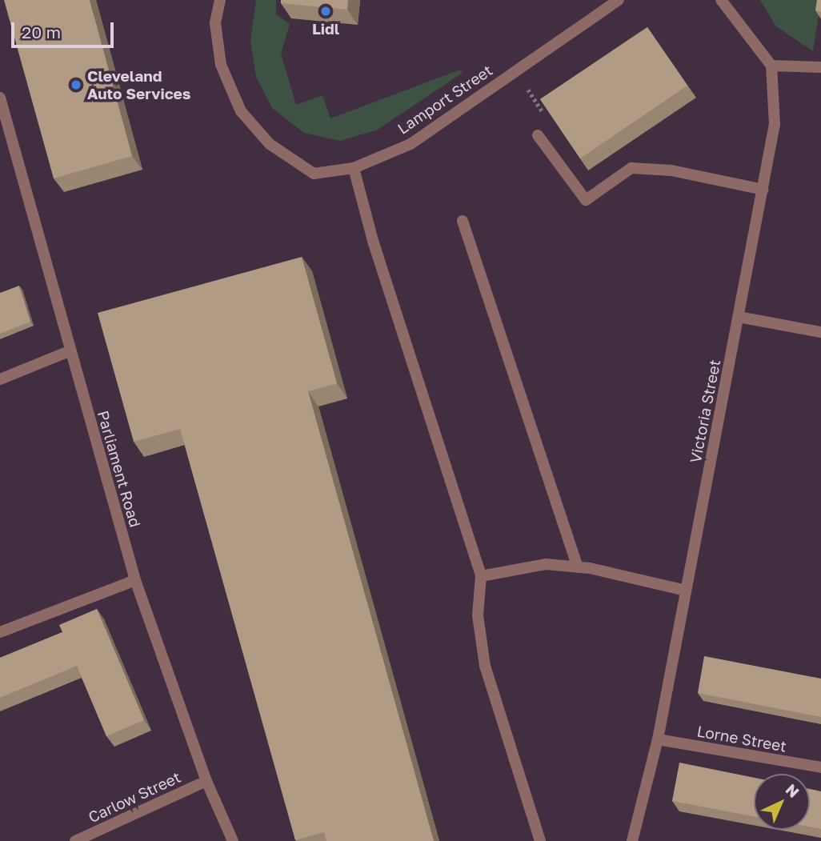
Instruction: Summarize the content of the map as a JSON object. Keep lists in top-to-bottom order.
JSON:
{
  "streets": {
    "street": [
      "Lamport Street",
      "Victoria Street",
      "Parliament Road",
      "Lorne Street",
      "Carlow Street"
    ]
  },
  "crossings": [
    ["Victoria Street", "Lorne Street"],
    ["Parliament Road", "Carlow Street"]
  ],
  "places": ["Lidl", "Cleveland Auto Services"],
  "scale_bar": "20 m",
  "north": "top right"
}
